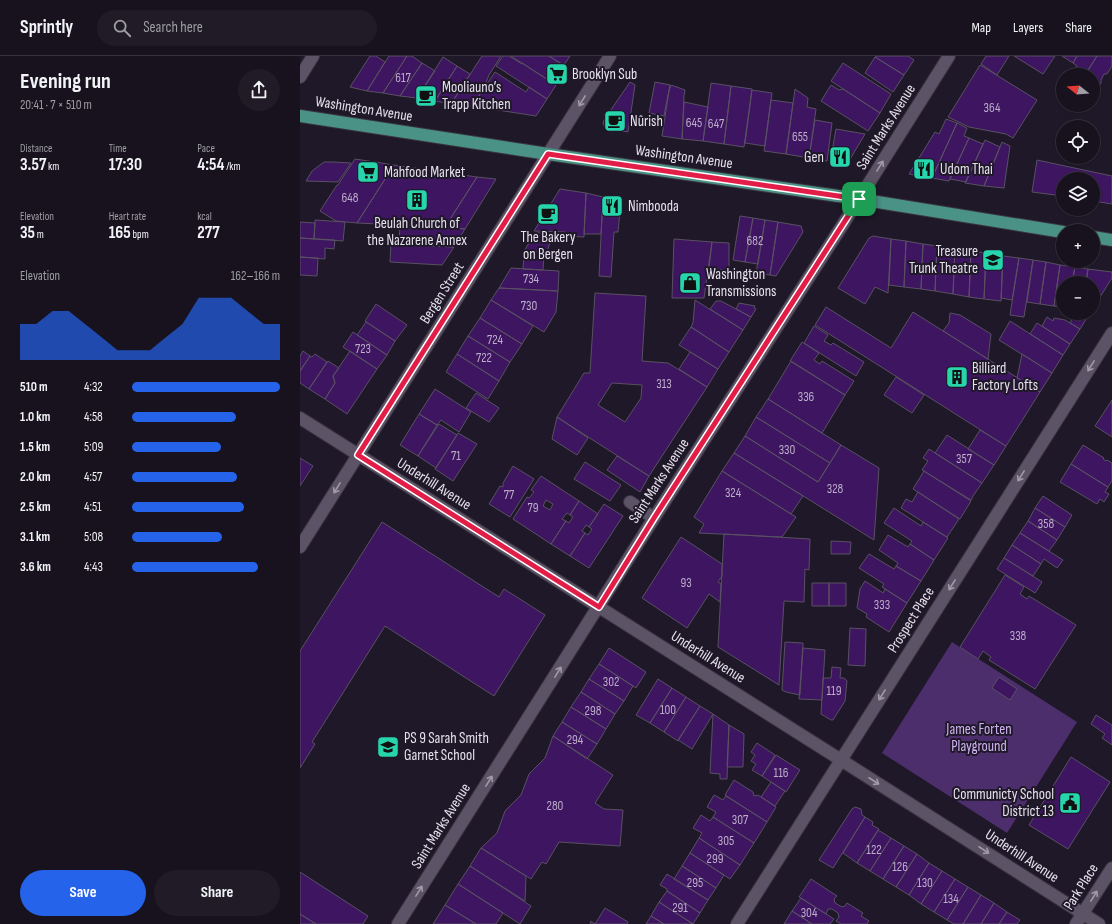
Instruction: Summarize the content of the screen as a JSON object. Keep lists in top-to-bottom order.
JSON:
{
  "streets": {
    "main road": ["Washington Avenue"],
    "street": [
      "Saint Marks Avenue",
      "Bergen Street",
      "Underhill Avenue",
      "Prospect Place",
      "Park Place"
    ]
  },
  "crossings": [
    ["Washington Avenue", "Saint Marks Avenue"],
    ["Washington Avenue", "Bergen Street"],
    ["Saint Marks Avenue", "Underhill Avenue"],
    ["Bergen Street", "Underhill Avenue"],
    ["Underhill Avenue", "Prospect Place"],
    ["Underhill Avenue", "Park Place"]
  ],
  "one_way": [
    "Saint Marks Avenue",
    "Bergen Street",
    "Prospect Place",
    "Park Place"
  ],
  "parks": ["James Forten Playground"],
  "places": {
    "supermarket": ["Brooklyn Sub", "Mahfood Market"],
    "cafe": ["Mooliauno’s Trapp Kitchen", "Nûrish", "The Bakery on Bergen"],
    "restaurant": ["Gen", "Udom Thai", "Nimbooda"],
    "building": ["Beulah Church of the Nazarene Annex", "Billiard Factory Lofts"],
    "school or university": ["Treasure Trunk Theatre", "PS 9 Sarah Smith Garnet School"],
    "shop": ["Washington Transmissions"],
    "public building": ["Communicty School District 13"]
  },
  "house_numbers": [
    "617",
    "364",
    "645",
    "647",
    "655",
    "648",
    "682",
    "734",
    "730",
    "724",
    "723",
    "722",
    "313",
    "336",
    "330",
    "71",
    "357",
    "328",
    "324",
    "77",
    "79",
    "358",
    "93",
    "333",
    "338",
    "302",
    "119",
    "100",
    "298",
    "294",
    "116",
    "280",
    "307",
    "305",
    "122",
    "299",
    "126",
    "295",
    "130",
    "134",
    "291",
    "304"
  ],
  "north": "left",
  "page": {
    "header": "Sprintly",
    "search": "Search here",
    "nav": ["Map", "Layers", "Share"],
    "heading": ["Evening run", "20:41 · 7 × 510 m"],
    "map_buttons": ["+", "−"],
    "stats": [
      ["Distance", "3.57 km"],
      ["Time", "17:30"],
      ["Pace", "4:54 /km"],
      ["Elevation", "35 m"],
      ["Heart rate", "165 bpm"],
      ["kcal", "277"]
    ],
    "chart": ["Elevation", "162–166 m"],
    "list": [
      {
        "name": "510 m",
        "note": "4:32"
      },
      {
        "name": "1.0 km",
        "note": "4:58"
      },
      {
        "name": "1.5 km",
        "note": "5:09"
      },
      {
        "name": "2.0 km",
        "note": "4:57"
      },
      {
        "name": "2.5 km",
        "note": "4:51"
      },
      {
        "name": "3.1 km",
        "note": "5:08"
      },
      {
        "name": "3.6 km",
        "note": "4:43"
      }
    ],
    "buttons": ["Save", "Share"]
  }
}
